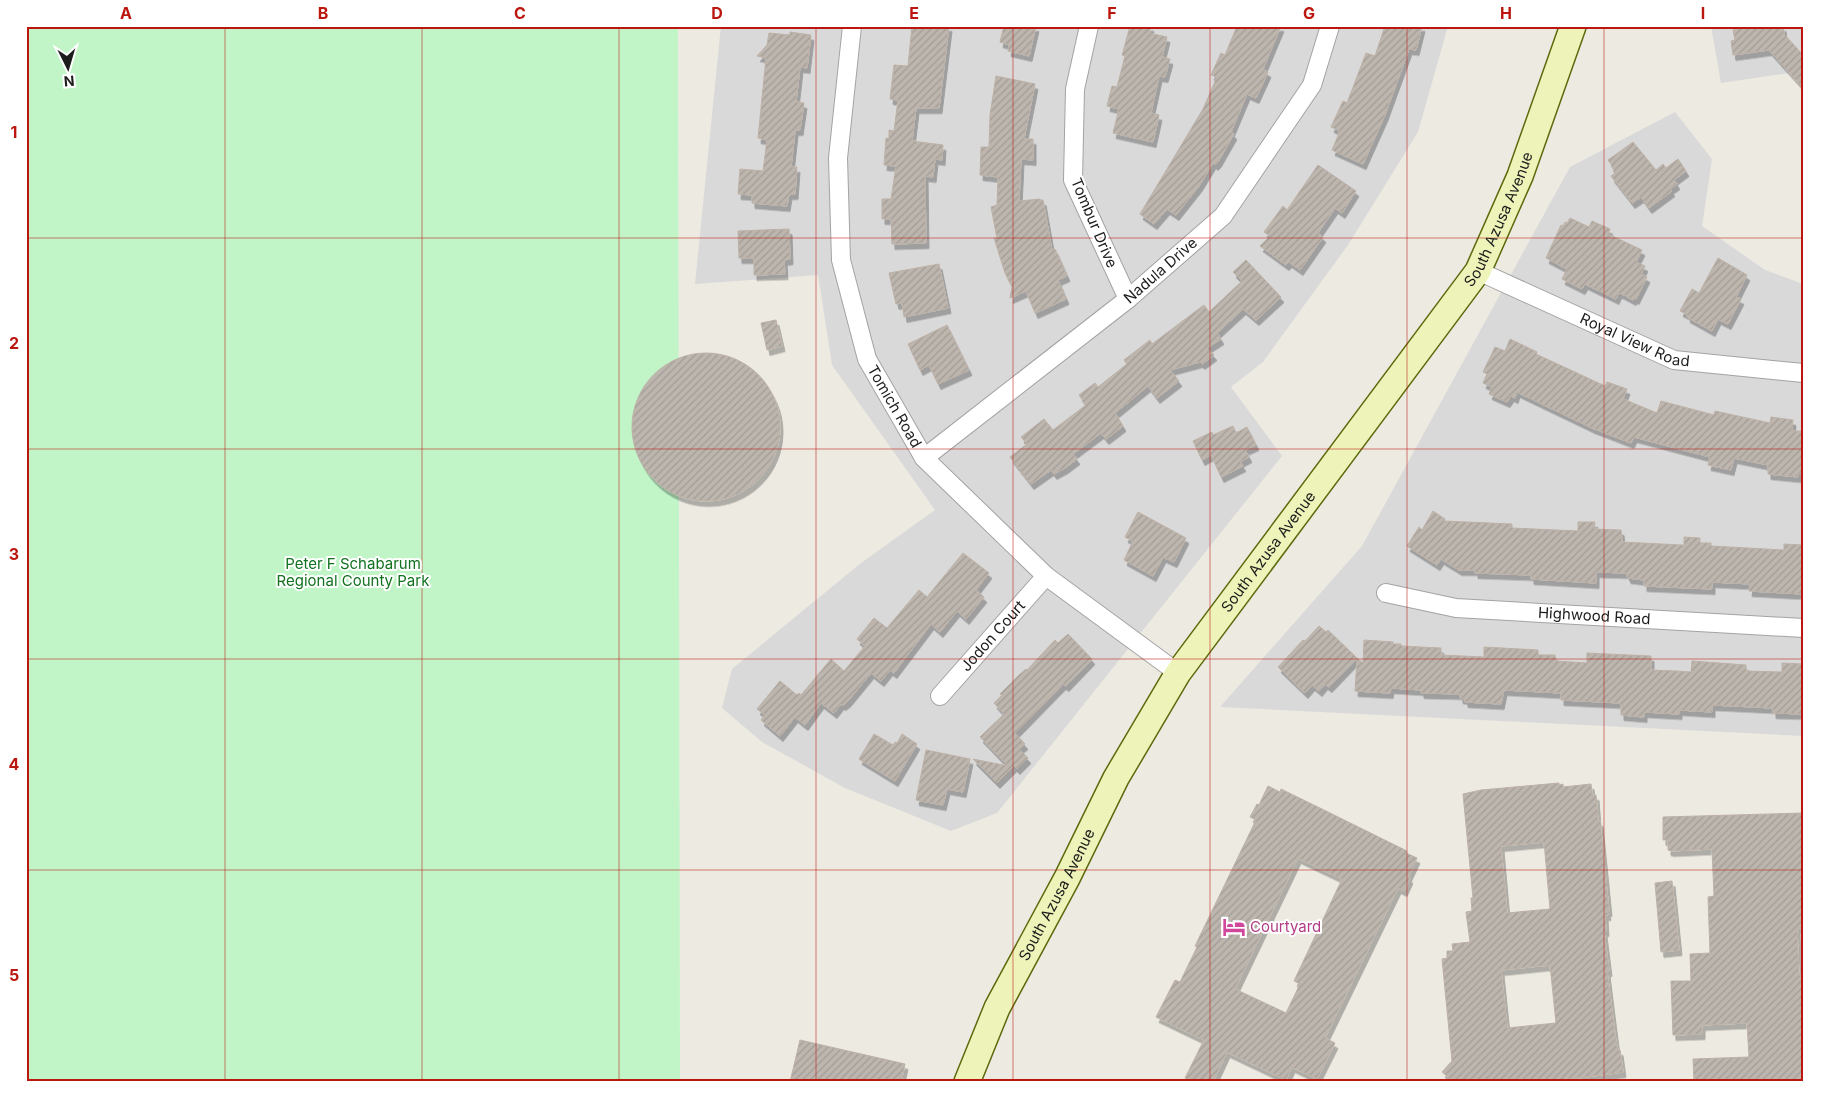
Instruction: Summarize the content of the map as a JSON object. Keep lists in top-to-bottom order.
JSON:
{
  "streets": {
    "street": [
      "South Azusa Avenue",
      "Tombur Drive",
      "Nadula Drive",
      "Royal View Road",
      "Tomich Road",
      "Highwood Road",
      "Jodon Court"
    ]
  },
  "crossings": [
    ["South Azusa Avenue", "Royal View Road"],
    ["South Azusa Avenue", "Tomich Road"],
    ["Tombur Drive", "Nadula Drive"],
    ["Nadula Drive", "Tomich Road"],
    ["Tomich Road", "Jodon Court"]
  ],
  "parks": ["Peter F Schabarum Regional County Park"],
  "places": {
    "hotel": ["Courtyard"]
  },
  "north": "bottom",
  "grid": {
    "columns": [
      "A",
      "B",
      "C",
      "D",
      "E",
      "F",
      "G",
      "H",
      "I"
    ],
    "rows": [
      "1",
      "2",
      "3",
      "4",
      "5"
    ]
  }
}
